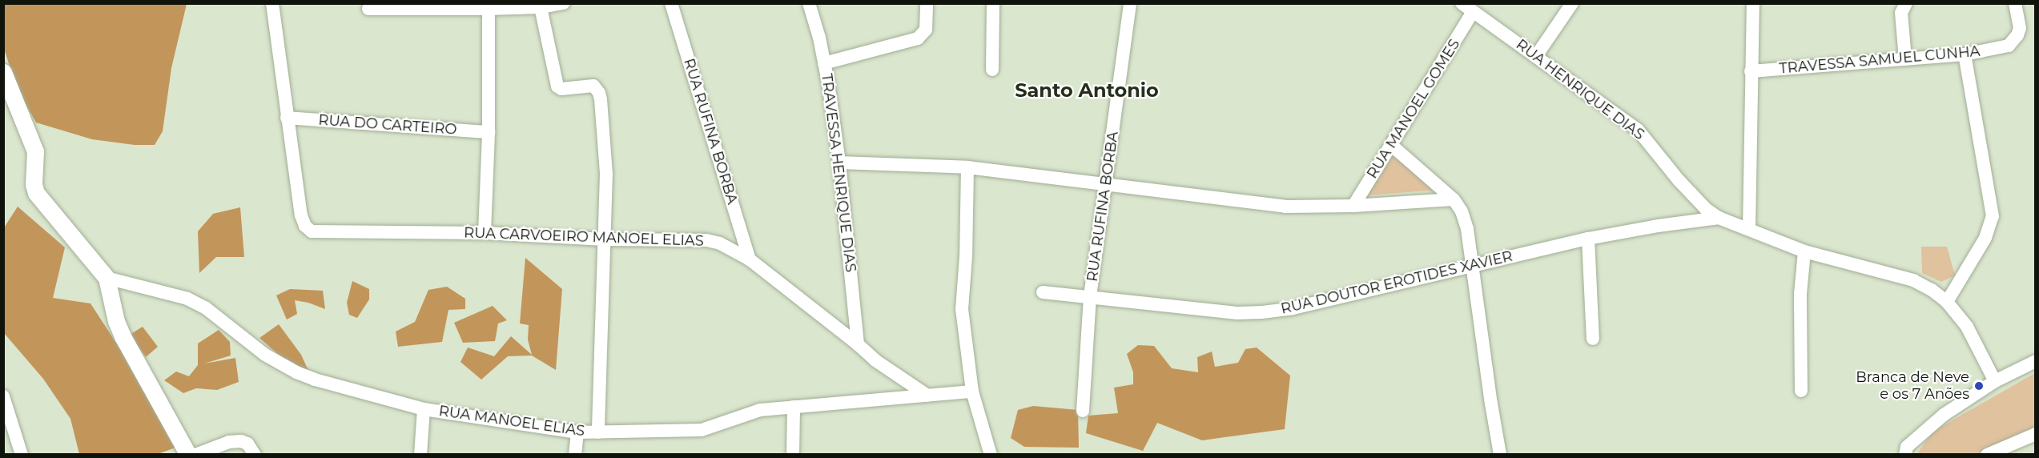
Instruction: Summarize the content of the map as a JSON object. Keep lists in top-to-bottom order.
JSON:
{
  "streets": {
    "street": [
      "TRAVESSA SAMUEL CUNHA",
      "RUA HENRIQUE DIAS",
      "RUA MANOEL GOMES",
      "RUA DO CARTEIRO",
      "RUA RUFINA BORBA",
      "TRAVESSA HENRIQUE DIAS",
      "RUA CARVOEIRO MANOEL ELIAS",
      "RUA DOUTOR EROTIDES XAVIER",
      "RUA MANOEL ELIAS"
    ]
  },
  "crossings": [
    ["RUA HENRIQUE DIAS", "RUA MANOEL GOMES"],
    ["RUA HENRIQUE DIAS", "RUA DOUTOR EROTIDES XAVIER"],
    ["RUA DO CARTEIRO", "RUA CARVOEIRO MANOEL ELIAS"],
    ["RUA RUFINA BORBA", "RUA CARVOEIRO MANOEL ELIAS"],
    ["RUA RUFINA BORBA", "RUA DOUTOR EROTIDES XAVIER"],
    ["TRAVESSA HENRIQUE DIAS", "RUA CARVOEIRO MANOEL ELIAS"],
    ["RUA CARVOEIRO MANOEL ELIAS", "RUA MANOEL ELIAS"]
  ],
  "districts": ["Santo Antonio"],
  "places": ["Branca de Neve e os 7 Anões"]
}
